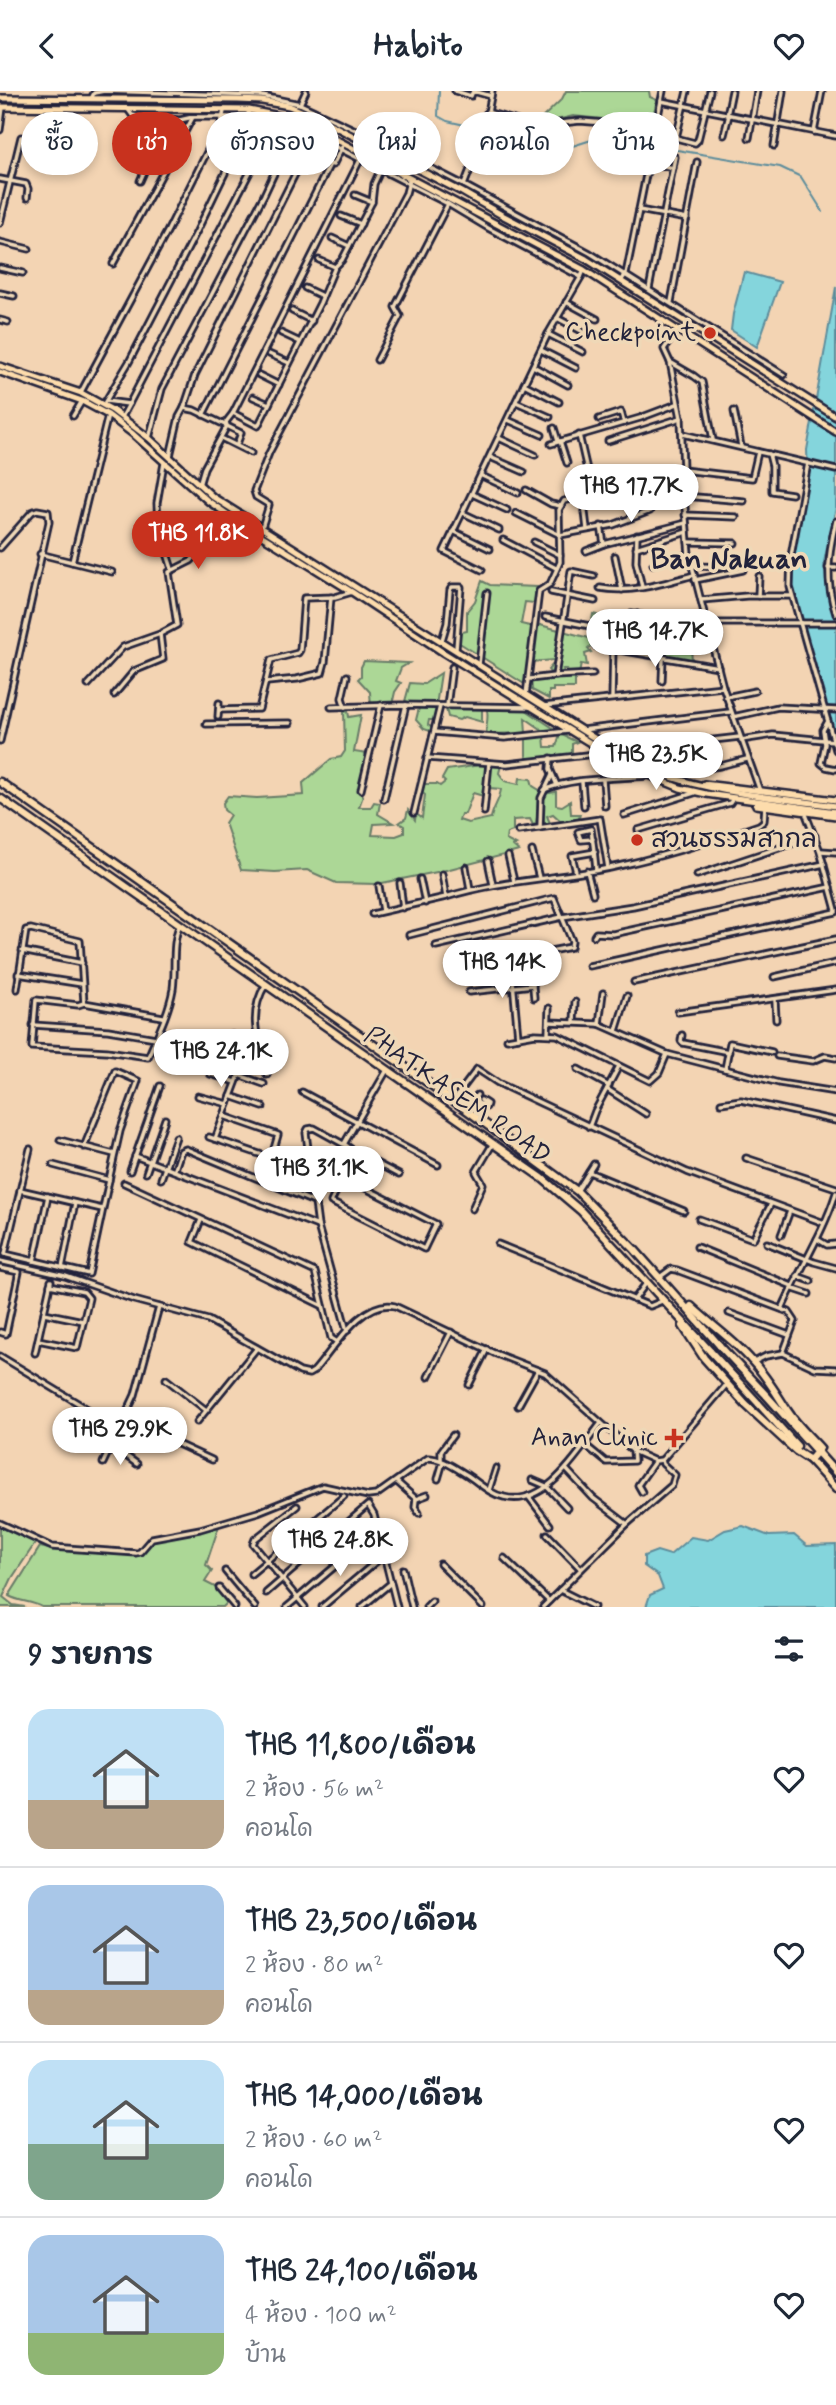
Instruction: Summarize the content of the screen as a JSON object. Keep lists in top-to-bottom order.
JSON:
{
  "streets": {
    "highway": ["PHATKASEM ROAD"]
  },
  "districts": ["Ban Nakuan"],
  "places": {
    "other": ["Checkpoint", "สวนธรรมสากล"],
    "health": ["Anan Clinic"]
  },
  "page": {
    "header": "Habito",
    "chip": [
      "ซื้อ",
      "เช่า",
      "ตัวกรอง",
      "ใหม่",
      "คอนโด",
      "บ้าน"
    ],
    "price": [
      "THB 17.7K",
      "THB 11.8K",
      "THB 14.7K",
      "THB 23.5K",
      "THB 14K",
      "THB 24.1K",
      "THB 31.1K",
      "THB 29.9K",
      "THB 24.8K"
    ],
    "heading": "9 รายการ",
    "list": [
      {
        "name": "THB 11,800/เดือน",
        "note": "2 ห้อง · 56 m² · คอนโด"
      },
      {
        "name": "THB 23,500/เดือน",
        "note": "2 ห้อง · 80 m² · คอนโด"
      },
      {
        "name": "THB 14,000/เดือน",
        "note": "2 ห้อง · 60 m² · คอนโด"
      },
      {
        "name": "THB 24,100/เดือน",
        "note": "4 ห้อง · 100 m² · บ้าน"
      }
    ]
  }
}
